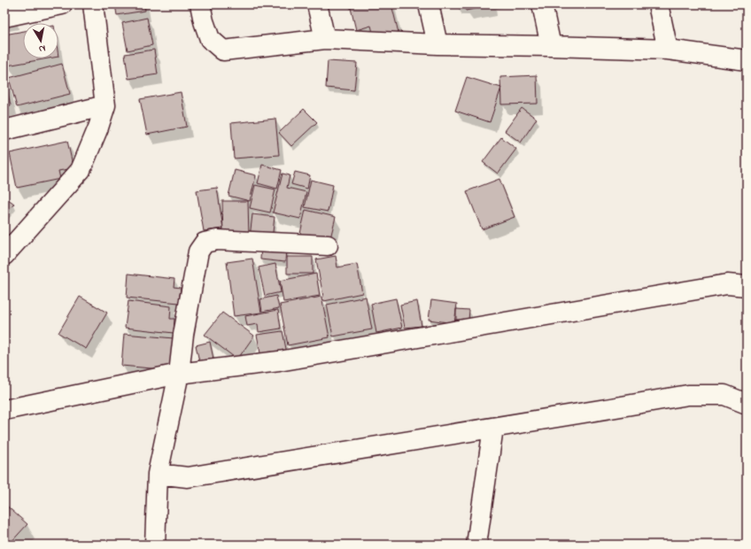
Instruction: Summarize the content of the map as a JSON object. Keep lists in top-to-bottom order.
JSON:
{
  "north": "bottom"
}
